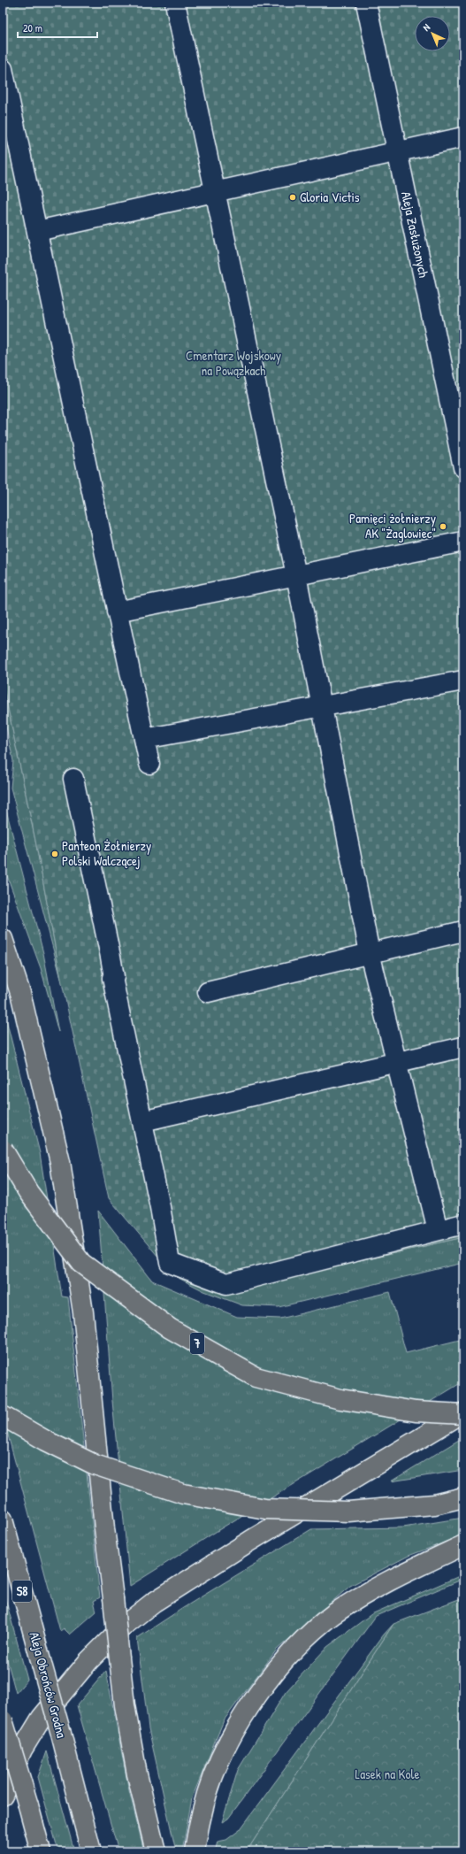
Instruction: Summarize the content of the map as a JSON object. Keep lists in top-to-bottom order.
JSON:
{
  "streets": {
    "main road": ["7", "S8", "Aleja Obrońców Grodna"],
    "street": ["Aleja Zasłużonych"]
  },
  "parks": ["Cmentarz Wojskowy na Powązkach", "Lasek na Kole"],
  "places": ["Gloria Victis", "Pamięci żołnierzy AK \"Żaglowiec\"", "Panteon Żołnierzy Polski Walczącej"],
  "scale_bar": "20 m",
  "north": "top left"
}
